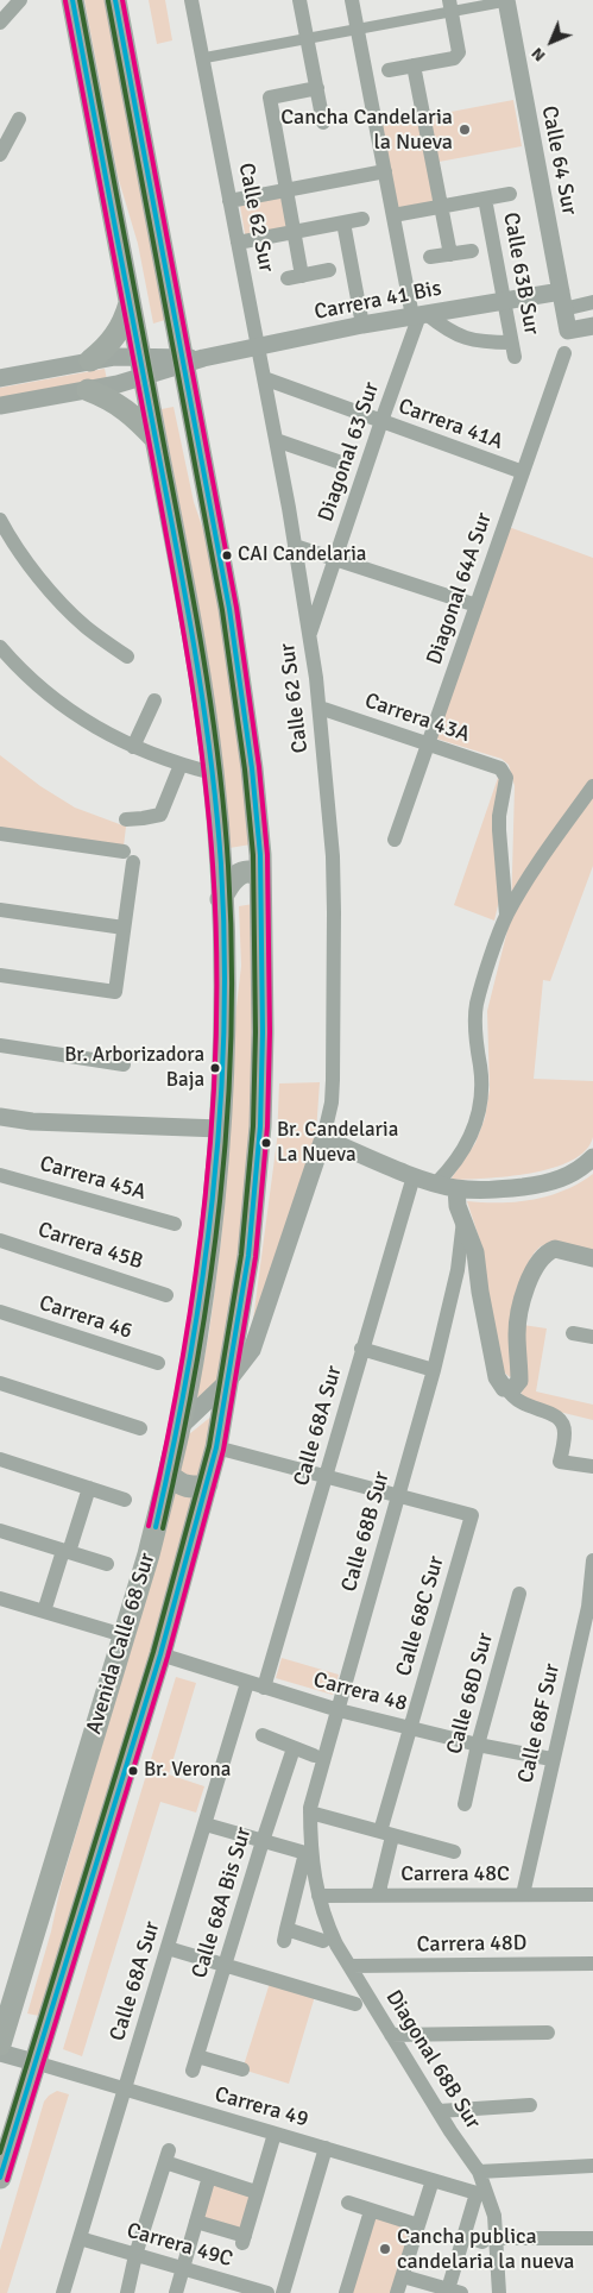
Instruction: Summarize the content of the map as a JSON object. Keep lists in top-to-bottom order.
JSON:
{
  "streets": {
    "main road": ["Avenida Calle 68 Sur"],
    "street": [
      "Calle 64 Sur",
      "Calle 62 Sur",
      "Calle 63B Sur",
      "Carrera 41 Bis",
      "Carrera 41A",
      "Diagonal 63 Sur",
      "Diagonal 64A Sur",
      "Carrera 43A",
      "Carrera 45A",
      "Carrera 45B",
      "Carrera 46",
      "Calle 68A Sur",
      "Calle 68B Sur",
      "Calle 68C Sur",
      "Carrera 48",
      "Calle 68D Sur",
      "Calle 68F Sur",
      "Carrera 48C",
      "Calle 68A Bis Sur",
      "Carrera 48D",
      "Diagonal 68B Sur",
      "Carrera 49",
      "Carrera 49C"
    ]
  },
  "crossings": [
    ["Calle 64 Sur", "Carrera 41 Bis"],
    ["Calle 62 Sur", "Carrera 41 Bis"],
    ["Calle 62 Sur", "Carrera 41A"],
    ["Calle 62 Sur", "Diagonal 63 Sur"],
    ["Calle 62 Sur", "Carrera 43A"],
    ["Calle 62 Sur", "Avenida Calle 68 Sur"],
    ["Calle 63B Sur", "Carrera 41 Bis"],
    ["Calle 63B Sur", "Diagonal 63 Sur"],
    ["Carrera 41 Bis", "Diagonal 63 Sur"],
    ["Carrera 41 Bis", "Avenida Calle 68 Sur"],
    ["Carrera 41A", "Diagonal 63 Sur"],
    ["Carrera 41A", "Diagonal 64A Sur"],
    ["Diagonal 64A Sur", "Carrera 43A"],
    ["Carrera 45A", "Avenida Calle 68 Sur"],
    ["Calle 68A Sur", "Carrera 48"],
    ["Calle 68A Sur", "Carrera 49"],
    ["Calle 68A Sur", "Carrera 49C"],
    ["Calle 68B Sur", "Calle 68C Sur"],
    ["Calle 68B Sur", "Carrera 48"],
    ["Calle 68B Sur", "Diagonal 68B Sur"],
    ["Calle 68C Sur", "Carrera 48"],
    ["Calle 68C Sur", "Carrera 48C"],
    ["Avenida Calle 68 Sur", "Carrera 48"],
    ["Avenida Calle 68 Sur", "Carrera 49"],
    ["Carrera 48", "Calle 68D Sur"],
    ["Carrera 48", "Calle 68F Sur"],
    ["Calle 68F Sur", "Carrera 48C"],
    ["Carrera 48C", "Diagonal 68B Sur"],
    ["Carrera 48D", "Diagonal 68B Sur"]
  ],
  "places": [
    "Cancha Candelaria la Nueva",
    "CAI Candelaria",
    "Br. Arborizadora Baja",
    "Br. Candelaria La Nueva",
    "Br. Verona",
    "Cancha publica candelaria la nueva"
  ],
  "north": "bottom left"
}
